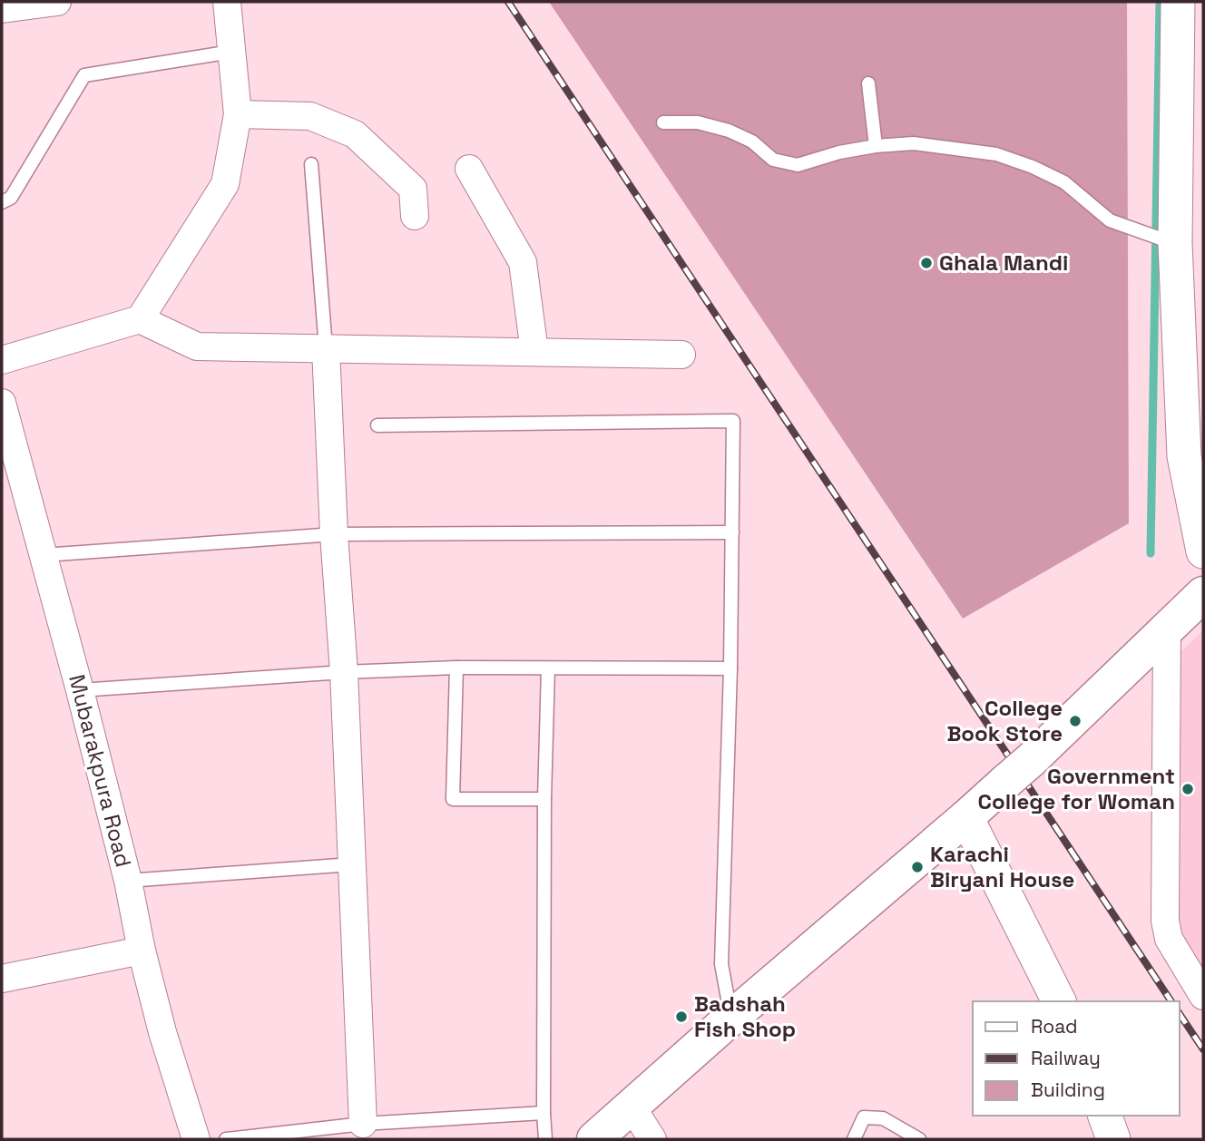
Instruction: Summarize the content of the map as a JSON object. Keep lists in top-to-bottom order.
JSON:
{
  "streets": {
    "street": ["Mubarakpura Road"]
  },
  "places": [
    "Ghala Mandi",
    "College Book Store",
    "Government College for Woman",
    "Karachi Biryani House",
    "Badshah Fish Shop"
  ],
  "legend": ["Road", "Railway", "Building"]
}
